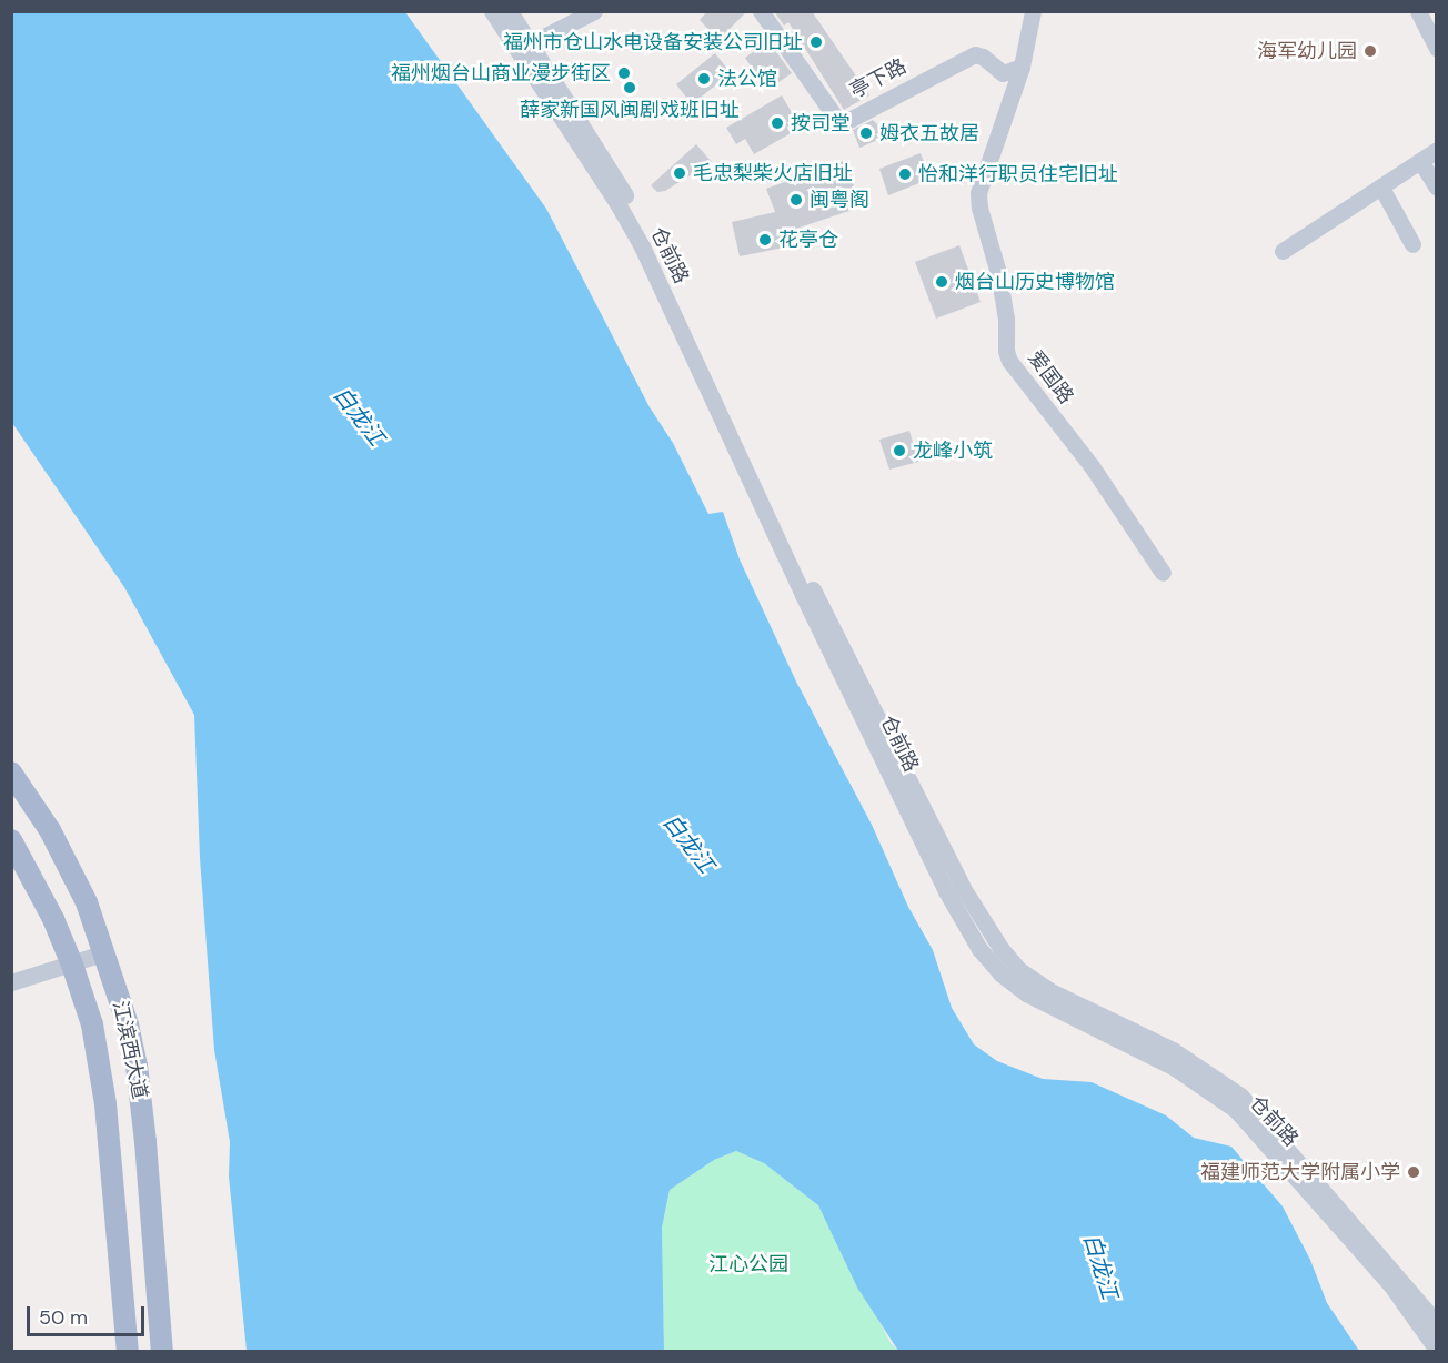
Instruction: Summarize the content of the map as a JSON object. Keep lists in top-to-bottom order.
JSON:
{
  "streets": {
    "main road": ["江滨西大道"],
    "street": ["亭下路", "仓前路", "爱国路"]
  },
  "crossings": [
    ["亭下路", "爱国路"]
  ],
  "water": ["白龙江"],
  "parks": ["江心公园"],
  "places": [
    "福州市仓山水电设备安装公司旧址",
    "海军幼儿园",
    "福州烟台山商业漫步街区",
    "法公馆",
    "薛家新国风闽剧戏班旧址",
    "按司堂",
    "姆衣五故居",
    "毛忠梨柴火店旧址",
    "怡和洋行职员住宅旧址",
    "闽粤阁",
    "花亭仓",
    "烟台山历史博物馆",
    "龙峰小筑",
    "福建师范大学附属小学"
  ],
  "scale_bar": "50 m"
}
